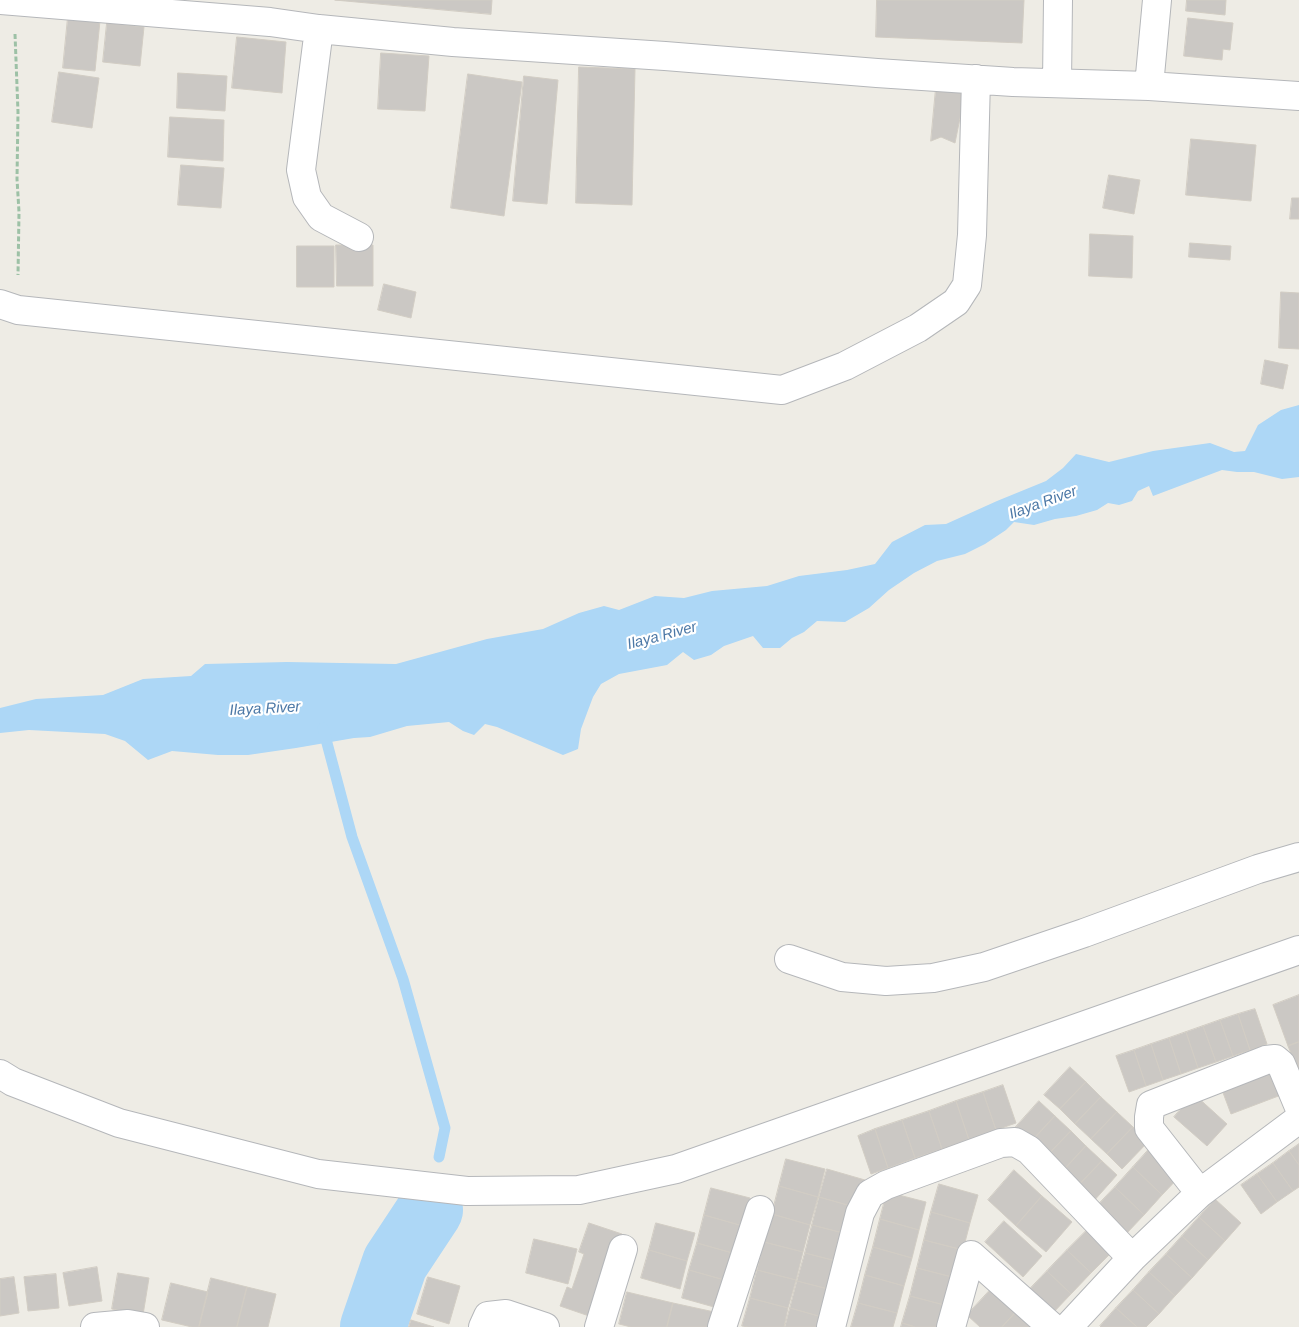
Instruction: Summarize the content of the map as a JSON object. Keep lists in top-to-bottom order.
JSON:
{
  "water": ["Ilaya River"]
}
